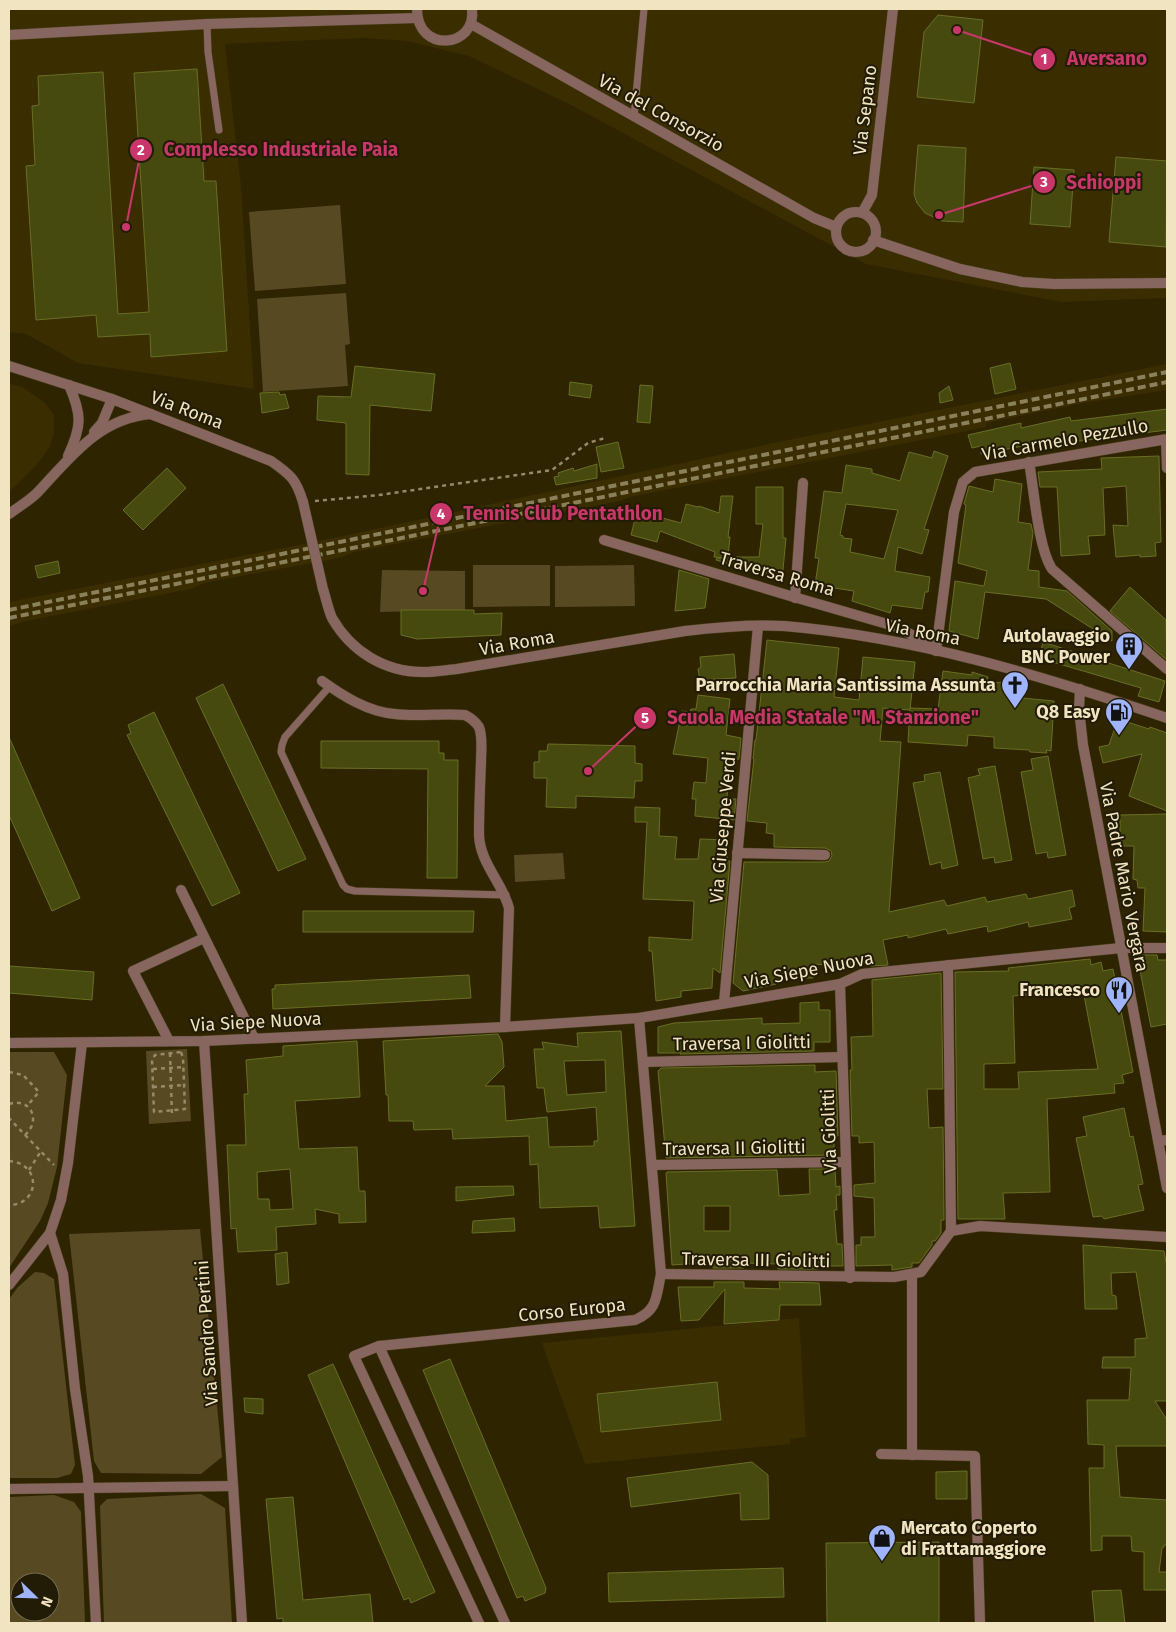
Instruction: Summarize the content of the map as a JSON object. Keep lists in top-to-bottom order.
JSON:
{
  "streets": {
    "street": [
      "Via Sepano",
      "Via del Consorzio",
      "Via Roma",
      "Via Carmelo Pezzullo",
      "Traversa Roma",
      "Via Giuseppe Verdi",
      "Via Padre Mario Vergara",
      "Via Siepe Nuova",
      "Traversa I Giolitti",
      "Via Giolitti",
      "Traversa II Giolitti",
      "Traversa III Giolitti",
      "Corso Europa",
      "Via Sandro Pertini"
    ]
  },
  "crossings": [
    ["Via Sepano", "Via del Consorzio"],
    ["Via Roma", "Via Carmelo Pezzullo"],
    ["Via Roma", "Traversa Roma"],
    ["Via Roma", "Via Giuseppe Verdi"],
    ["Via Roma", "Via Padre Mario Vergara"],
    ["Via Carmelo Pezzullo", "Traversa Roma"],
    ["Via Giuseppe Verdi", "Via Siepe Nuova"],
    ["Via Padre Mario Vergara", "Via Siepe Nuova"],
    ["Via Siepe Nuova", "Via Giolitti"],
    ["Via Siepe Nuova", "Corso Europa"],
    ["Via Siepe Nuova", "Via Sandro Pertini"],
    ["Traversa I Giolitti", "Via Giolitti"],
    ["Traversa I Giolitti", "Corso Europa"],
    ["Via Giolitti", "Traversa II Giolitti"],
    ["Via Giolitti", "Traversa III Giolitti"],
    ["Traversa II Giolitti", "Corso Europa"],
    ["Traversa III Giolitti", "Corso Europa"]
  ],
  "places": {
    "other": [
      "Aversano",
      "Schioppi",
      "Complesso Industriale Paia",
      "Tennis Club Pentathlon",
      "Scuola Media Statale \"M. Stanzione\""
    ],
    "building": ["Autolavaggio BNC Power"],
    "church": ["Parrocchia Maria Santissima Assunta"],
    "fuel station": ["Q8 Easy"],
    "restaurant": ["Francesco"],
    "shop": ["Mercato Coperto di Frattamaggiore"]
  },
  "north": "bottom right"
}
